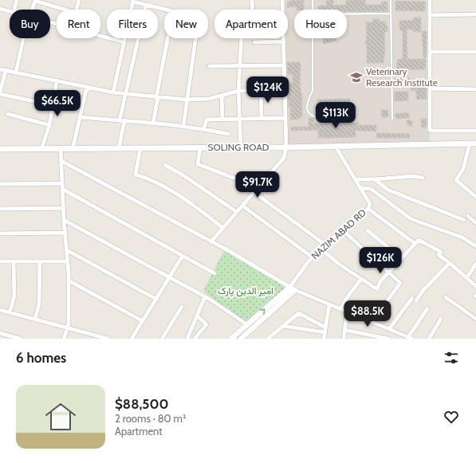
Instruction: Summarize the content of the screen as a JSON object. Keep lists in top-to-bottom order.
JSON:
{
  "streets": {
    "street": ["SOLING ROAD", "NAZIM ABAD RD"]
  },
  "crossings": [
    ["SOLING ROAD", "NAZIM ABAD RD"]
  ],
  "parks": ["امیر الدین پارک"],
  "places": {
    "school or university": ["Veterinary Research Institute"]
  },
  "page": {
    "chip": [
      "Buy",
      "Rent",
      "Filters",
      "New",
      "Apartment",
      "House"
    ],
    "price": [
      "$124K",
      "$66.5K",
      "$113K",
      "$91.7K",
      "$126K",
      "$88.5K"
    ],
    "heading": "6 homes",
    "list": [
      {
        "name": "$88,500",
        "note": "2 rooms · 80 m² · Apartment"
      }
    ]
  }
}
